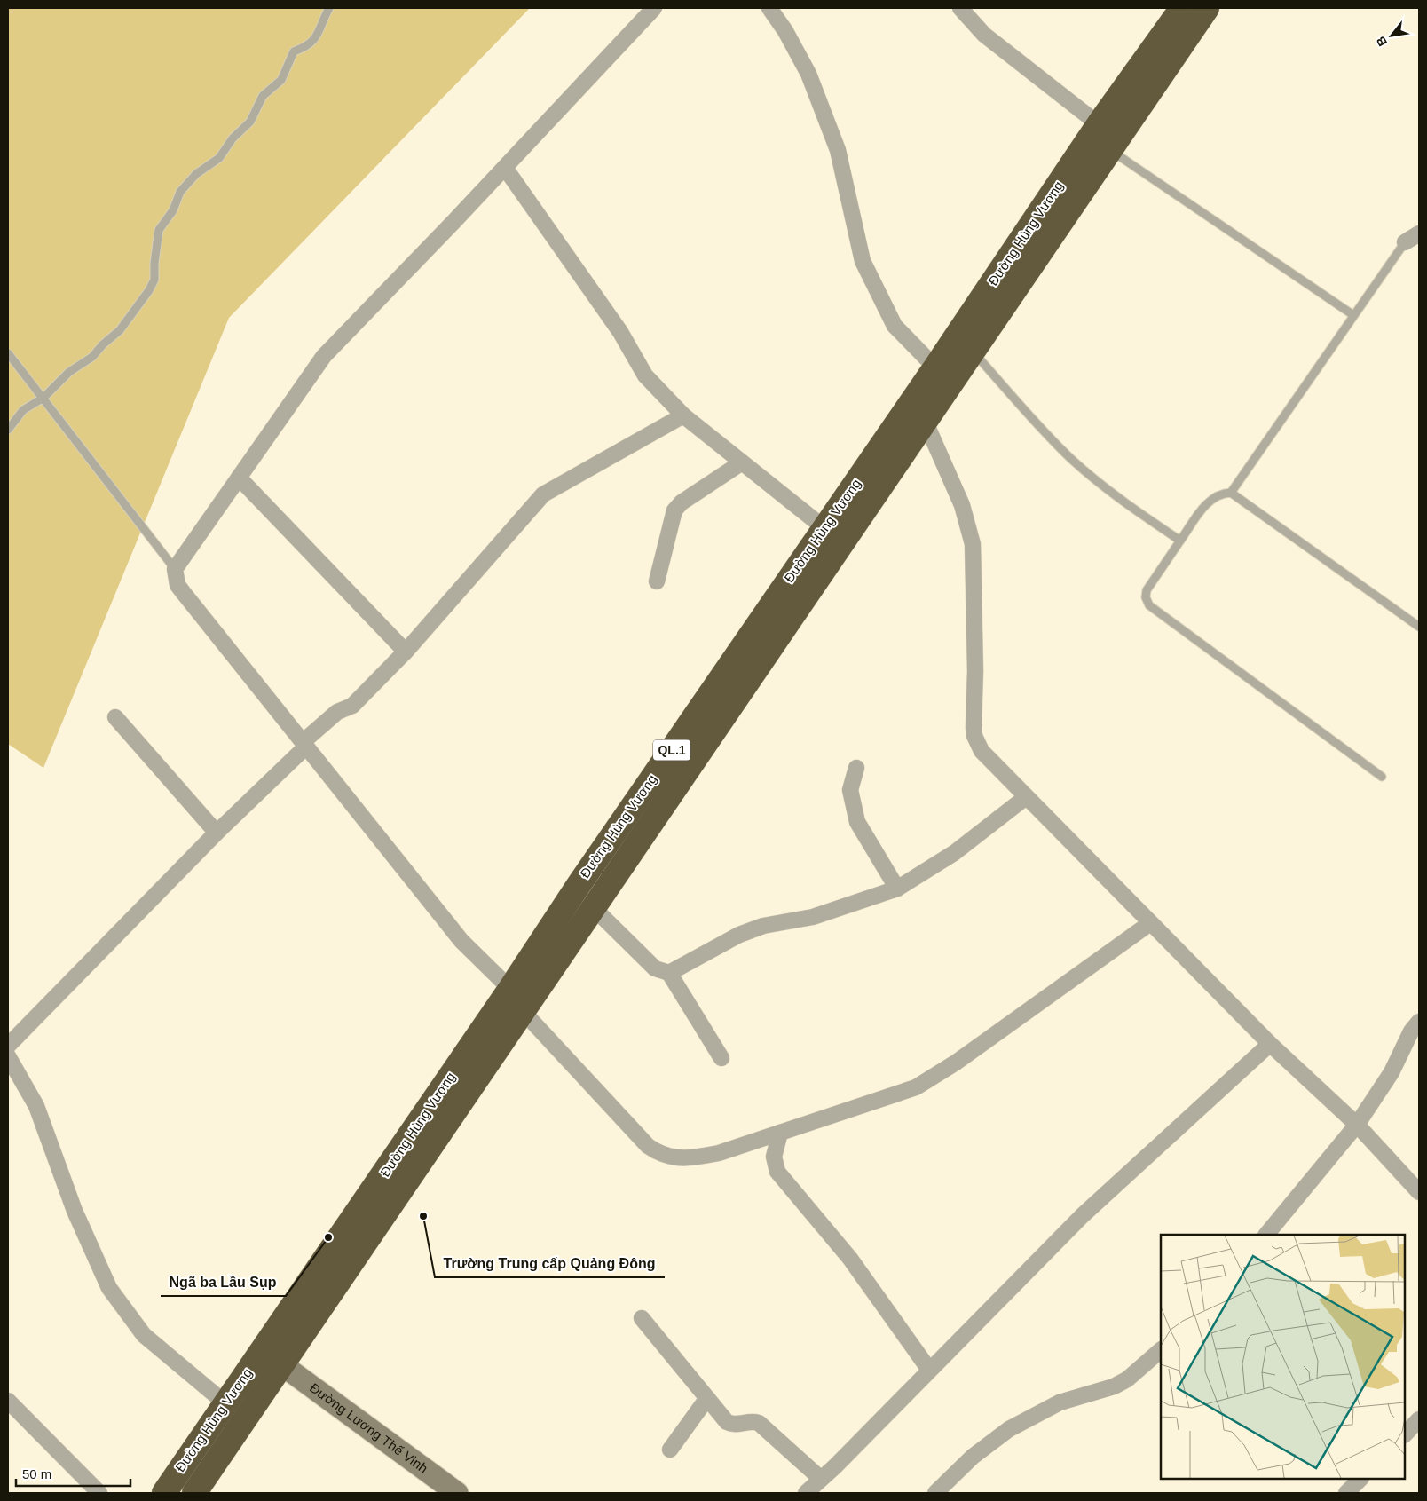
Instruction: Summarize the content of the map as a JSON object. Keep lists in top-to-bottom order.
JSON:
{
  "streets": {
    "highway": ["Đường Hùng Vương", "QL.1"],
    "street": ["Đường Lương Thế Vinh"]
  },
  "crossings": [
    ["Đường Hùng Vương", "Đường Lương Thế Vinh"]
  ],
  "places": ["Trường Trung cấp Quảng Đông", "Ngã ba Lầu Sụp"],
  "scale_bar": "50 m",
  "north": "bottom left"
}
